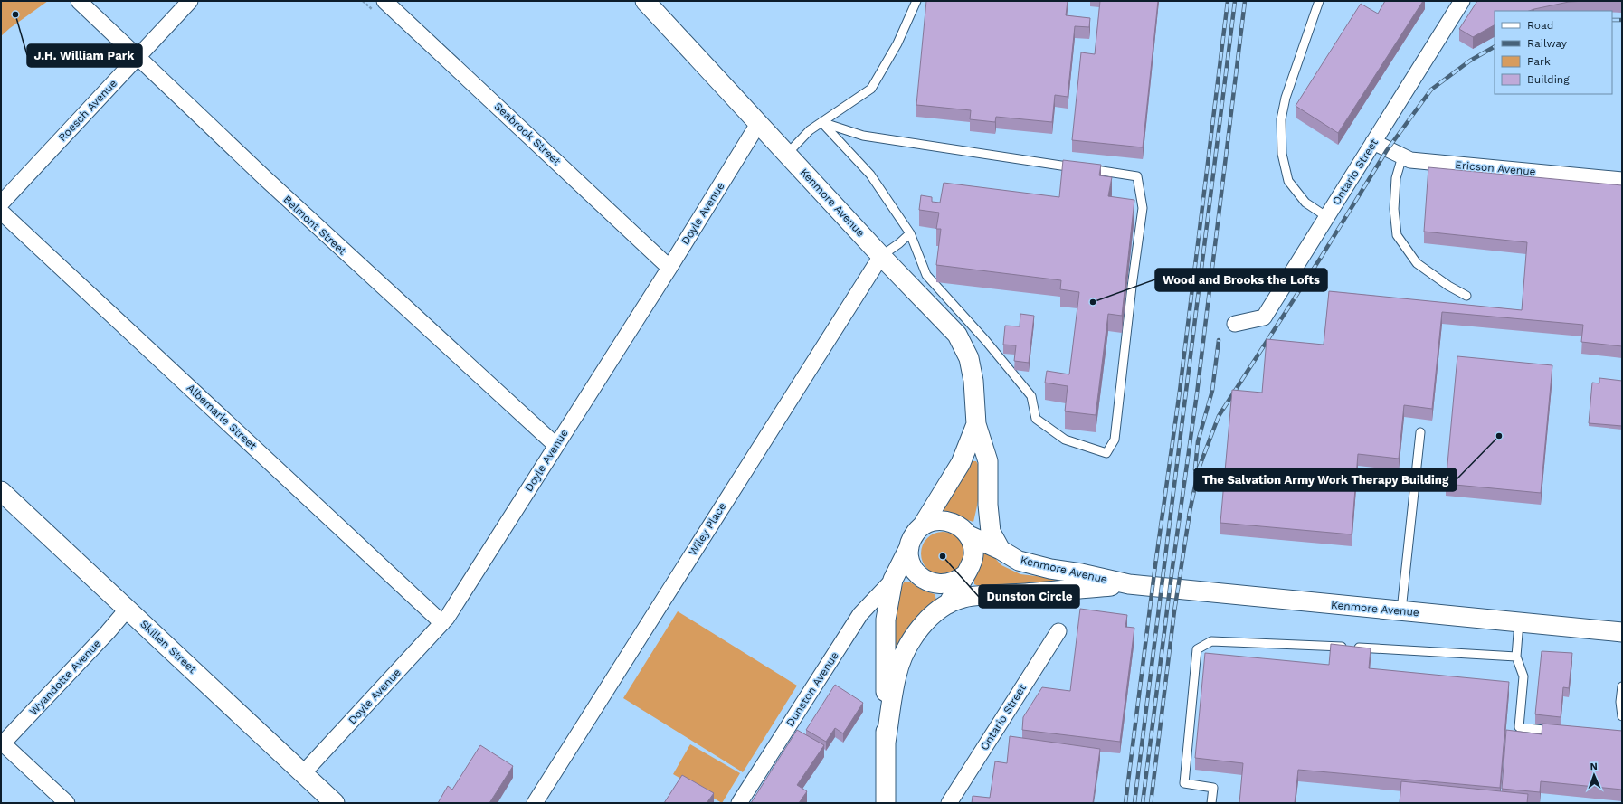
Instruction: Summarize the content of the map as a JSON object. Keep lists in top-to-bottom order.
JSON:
{
  "streets": {
    "street": [
      "Roesch Avenue",
      "Seabrook Street",
      "Ericson Avenue",
      "Ontario Street",
      "Kenmore Avenue",
      "Doyle Avenue",
      "Belmont Street",
      "Albemarle Street",
      "Wiley Place",
      "Skillen Street",
      "Wyandotte Avenue",
      "Dunston Avenue"
    ]
  },
  "crossings": [
    ["Roesch Avenue", "Belmont Street"],
    ["Seabrook Street", "Doyle Avenue"],
    ["Ericson Avenue", "Ontario Street"],
    ["Kenmore Avenue", "Doyle Avenue"],
    ["Kenmore Avenue", "Wiley Place"],
    ["Doyle Avenue", "Belmont Street"],
    ["Doyle Avenue", "Albemarle Street"],
    ["Doyle Avenue", "Skillen Street"],
    ["Skillen Street", "Wyandotte Avenue"]
  ],
  "places": [
    "J.H. William Park",
    "Wood and Brooks the Lofts",
    "The Salvation Army Work Therapy Building",
    "Dunston Circle"
  ],
  "legend": [
    "Road",
    "Railway",
    "Park",
    "Building"
  ],
  "north": "top"
}
